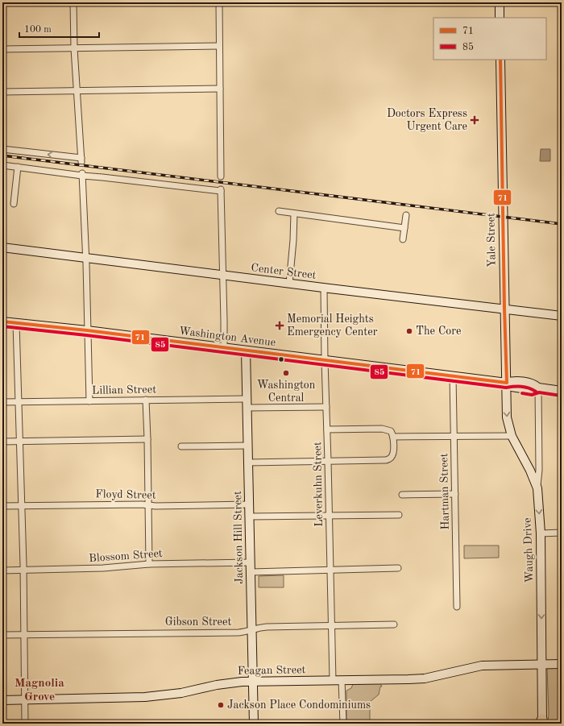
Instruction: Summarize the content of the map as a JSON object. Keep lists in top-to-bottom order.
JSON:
{
  "streets": {
    "street": [
      "Yale Street",
      "Center Street",
      "Washington Avenue",
      "Lillian Street",
      "Leverkuhn Street",
      "Hartman Street",
      "Floyd Street",
      "Jackson Hill Street",
      "Waugh Drive",
      "Blossom Street",
      "Gibson Street",
      "Feagan Street"
    ]
  },
  "crossings": [
    ["Yale Street", "Center Street"],
    ["Yale Street", "Washington Avenue"],
    ["Yale Street", "Waugh Drive"],
    ["Center Street", "Leverkuhn Street"],
    ["Washington Avenue", "Leverkuhn Street"],
    ["Washington Avenue", "Hartman Street"],
    ["Washington Avenue", "Jackson Hill Street"],
    ["Washington Avenue", "Waugh Drive"],
    ["Lillian Street", "Jackson Hill Street"],
    ["Leverkuhn Street", "Gibson Street"],
    ["Leverkuhn Street", "Feagan Street"],
    ["Floyd Street", "Jackson Hill Street"],
    ["Jackson Hill Street", "Blossom Street"],
    ["Jackson Hill Street", "Gibson Street"],
    ["Jackson Hill Street", "Feagan Street"],
    ["Waugh Drive", "Feagan Street"]
  ],
  "one_way": ["Waugh Drive"],
  "districts": ["Magnolia Grove"],
  "places": {
    "health": ["Doctors Express Urgent Care", "Memorial Heights Emergency Center"],
    "other": ["The Core", "Washington Central", "Jackson Place Condominiums"]
  },
  "lines": ["transit line 71", "transit line 85"],
  "legend": ["71", "85"],
  "scale_bar": "100 m"
}
